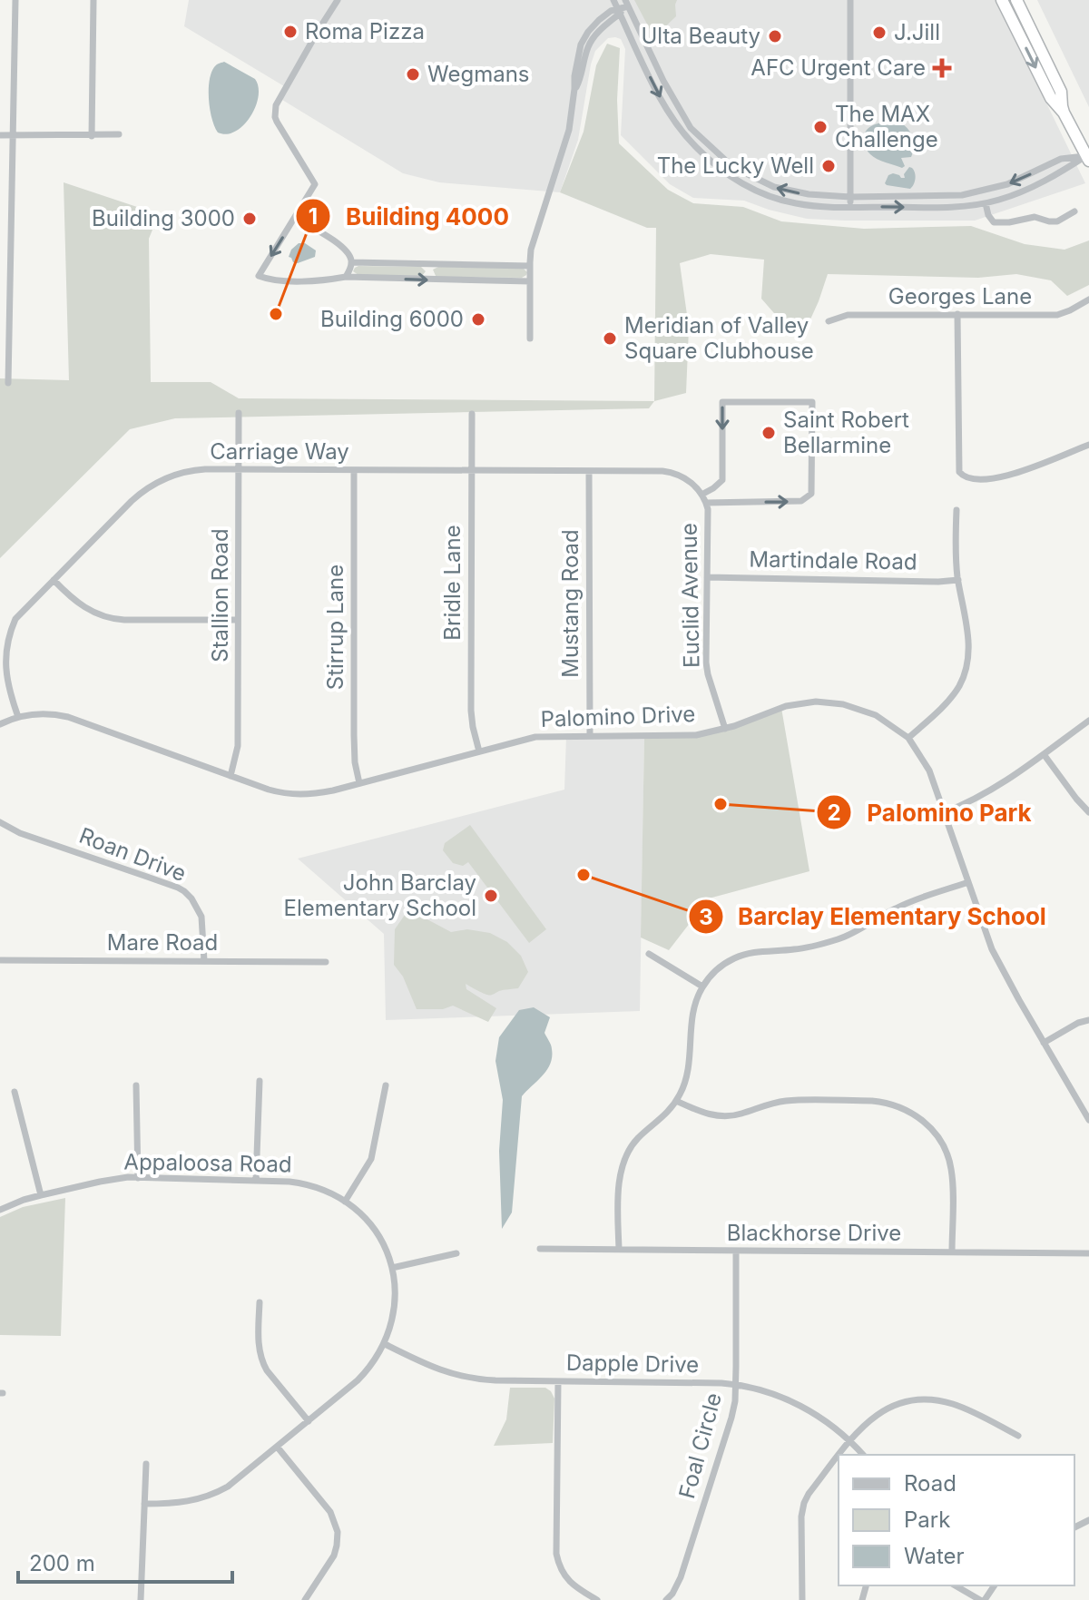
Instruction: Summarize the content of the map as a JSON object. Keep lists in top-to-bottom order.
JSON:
{
  "streets": {
    "street": [
      "Georges Lane",
      "Carriage Way",
      "Martindale Road",
      "Bridle Lane",
      "Stallion Road",
      "Euclid Avenue",
      "Mustang Road",
      "Stirrup Lane",
      "Palomino Drive",
      "Roan Drive",
      "Mare Road",
      "Appaloosa Road",
      "Blackhorse Drive",
      "Dapple Drive",
      "Foal Circle"
    ]
  },
  "crossings": [
    ["Carriage Way", "Bridle Lane"],
    ["Carriage Way", "Stallion Road"],
    ["Carriage Way", "Euclid Avenue"],
    ["Carriage Way", "Mustang Road"],
    ["Carriage Way", "Stirrup Lane"],
    ["Carriage Way", "Palomino Drive"],
    ["Martindale Road", "Euclid Avenue"],
    ["Bridle Lane", "Palomino Drive"],
    ["Stallion Road", "Palomino Drive"],
    ["Euclid Avenue", "Palomino Drive"],
    ["Mustang Road", "Palomino Drive"],
    ["Stirrup Lane", "Palomino Drive"],
    ["Roan Drive", "Mare Road"],
    ["Appaloosa Road", "Dapple Drive"],
    ["Blackhorse Drive", "Foal Circle"],
    ["Dapple Drive", "Foal Circle"]
  ],
  "places": {
    "other": [
      "Roma Pizza",
      "J.Jill",
      "Ulta Beauty",
      "Wegmans",
      "The MAX Challenge",
      "The Lucky Well",
      "Building 3000",
      "Building 4000",
      "Building 6000",
      "Meridian of Valley Square Clubhouse",
      "Saint Robert Bellarmine",
      "Palomino Park",
      "Barclay Elementary School",
      "John Barclay Elementary School"
    ],
    "health": ["AFC Urgent Care"]
  },
  "legend": ["Road", "Park", "Water"],
  "scale_bar": "200 m"
}
